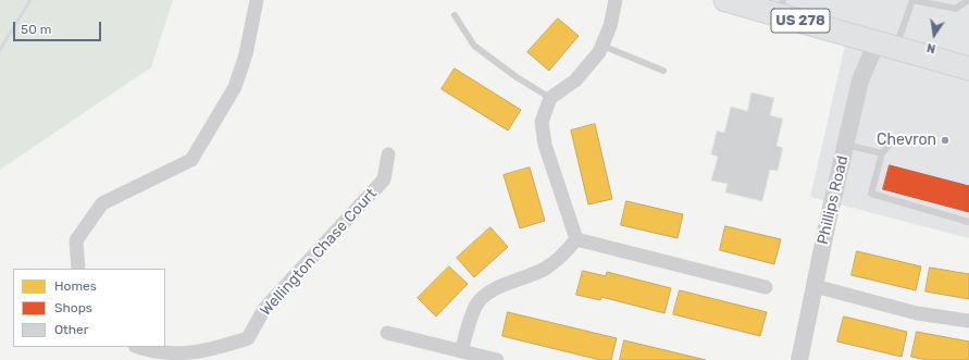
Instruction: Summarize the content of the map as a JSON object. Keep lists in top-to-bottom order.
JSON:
{
  "streets": {
    "main road": ["US 278"],
    "street": ["Phillips Road", "Wellington Chase Court"]
  },
  "crossings": [
    ["US 278", "Phillips Road"]
  ],
  "places": ["Chevron"],
  "legend": ["Homes", "Shops", "Other"],
  "scale_bar": "50 m",
  "north": "bottom"
}
